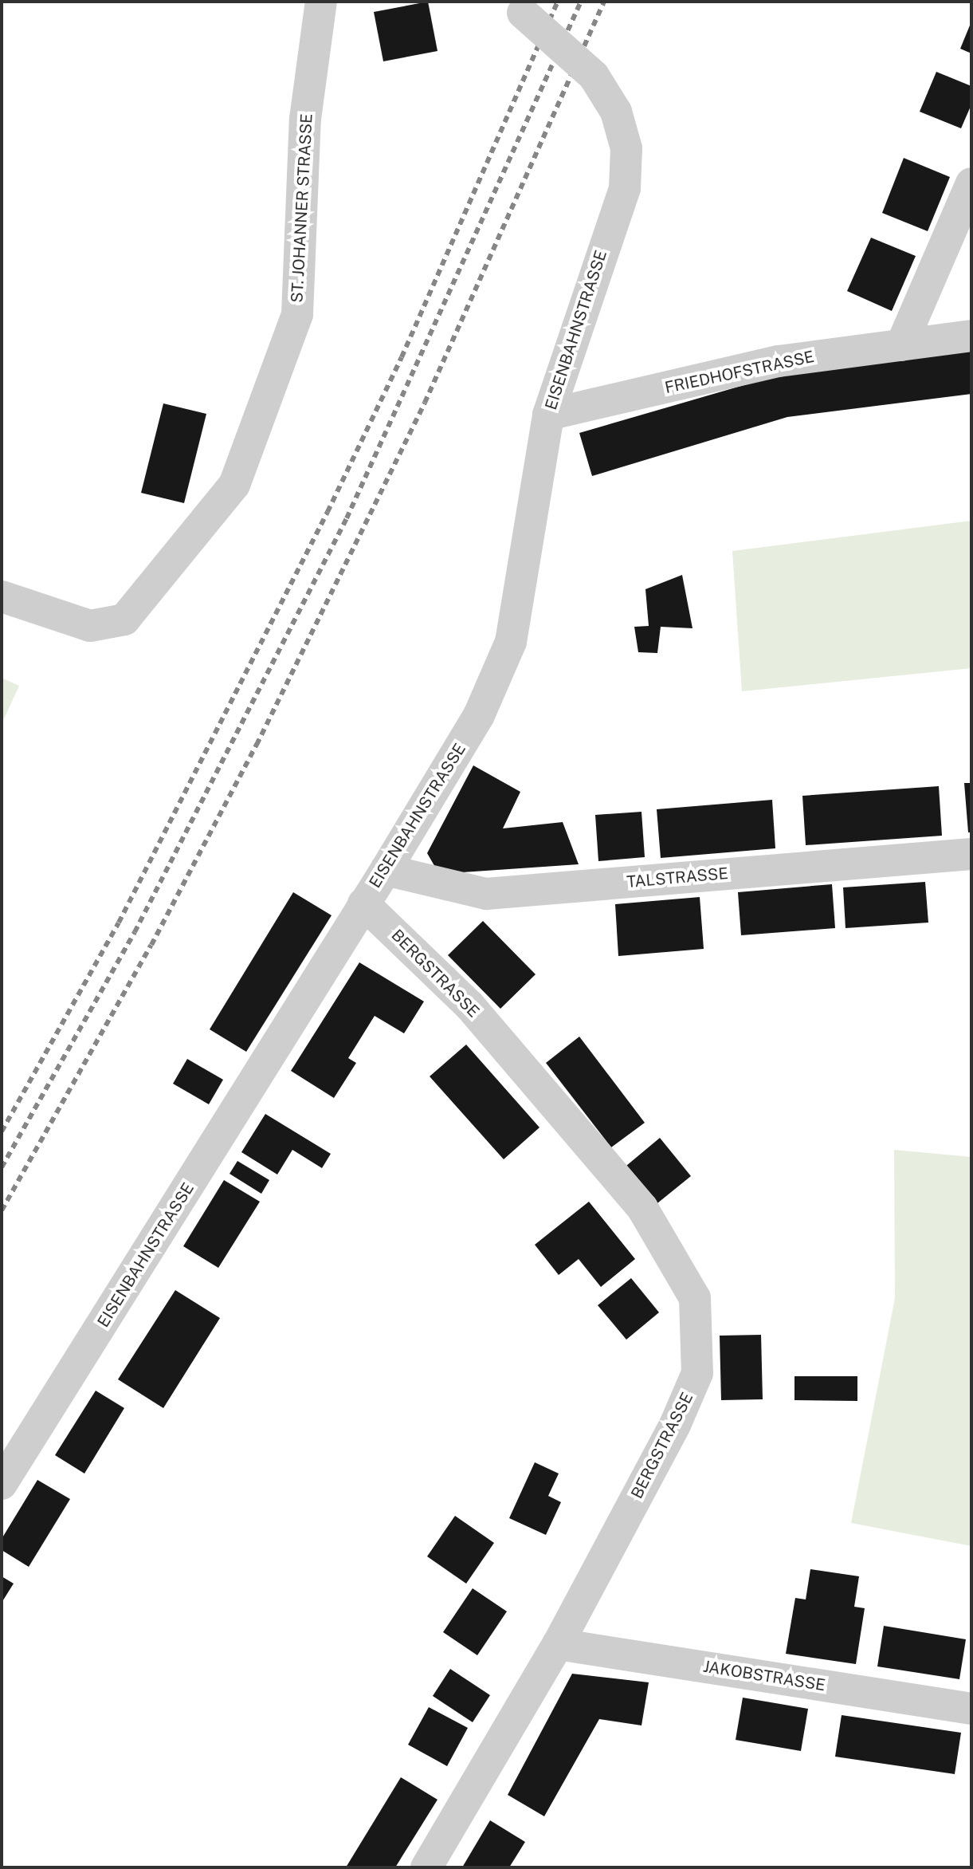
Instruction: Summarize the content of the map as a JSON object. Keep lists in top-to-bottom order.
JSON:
{
  "streets": {
    "street": [
      "ST. JOHANNER STRASSE",
      "EISENBAHNSTRASSE",
      "FRIEDHOFSTRASSE",
      "TALSTRASSE",
      "BERGSTRASSE",
      "JAKOBSTRASSE"
    ]
  },
  "crossings": [
    ["EISENBAHNSTRASSE", "FRIEDHOFSTRASSE"],
    ["EISENBAHNSTRASSE", "TALSTRASSE"],
    ["EISENBAHNSTRASSE", "BERGSTRASSE"],
    ["BERGSTRASSE", "JAKOBSTRASSE"]
  ]
}
